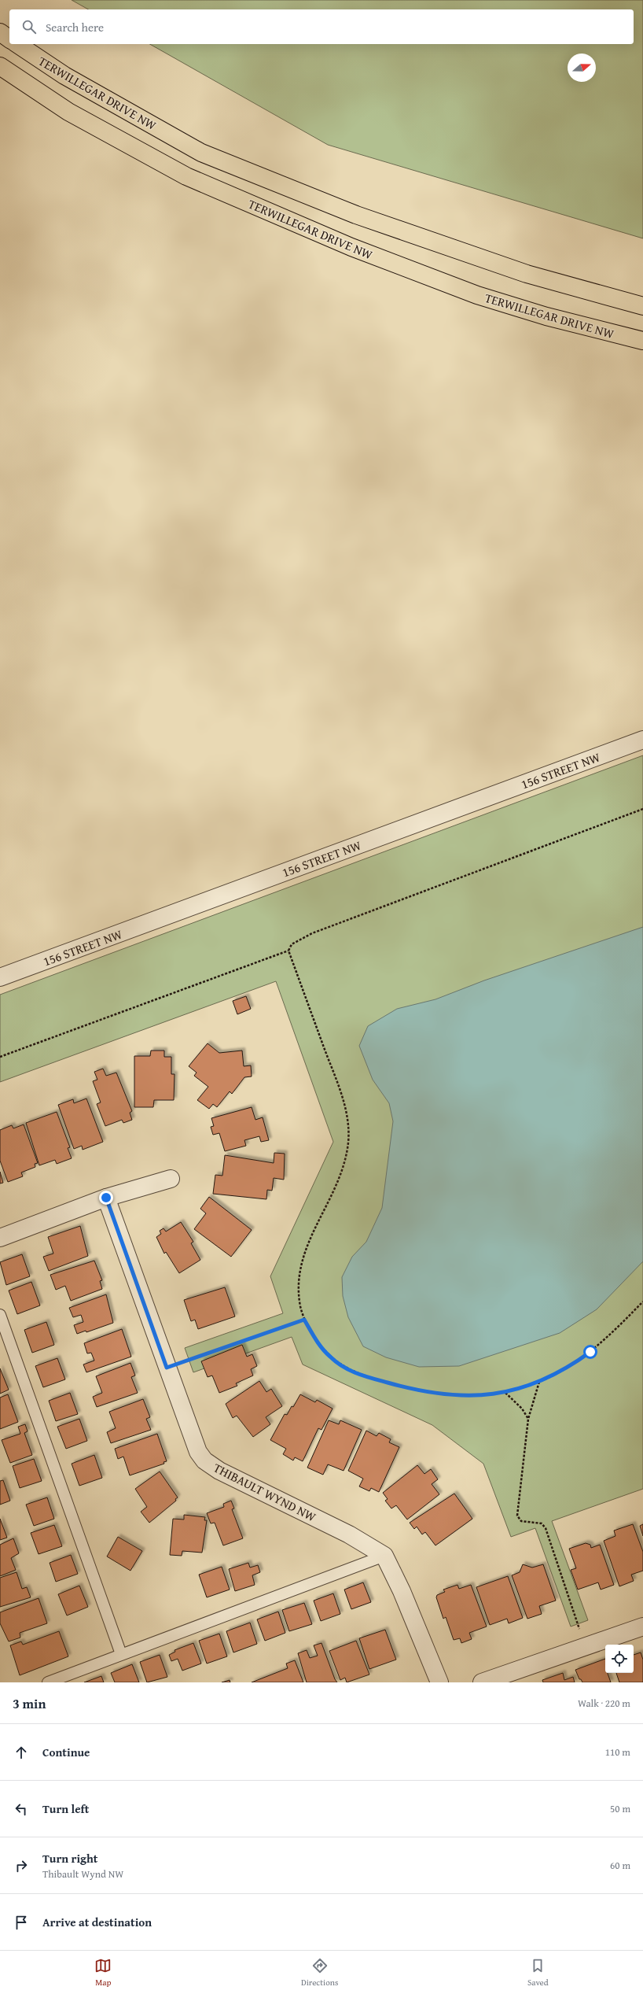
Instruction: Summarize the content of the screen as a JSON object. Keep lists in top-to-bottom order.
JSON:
{
  "streets": {
    "main road": ["TERWILLEGAR DRIVE NW"],
    "street": ["156 STREET NW", "THIBAULT WYND NW"]
  },
  "north": "right",
  "page": {
    "search": "Search here",
    "heading": ["3 min", "Walk · 220 m"],
    "list": [
      ["Continue", "110 m"],
      ["Turn left", "50 m"],
      ["Turn right", "Thibault Wynd NW", "60 m"],
      "Arrive at destination"
    ],
    "nav": ["Map", "Directions", "Saved"]
  }
}
